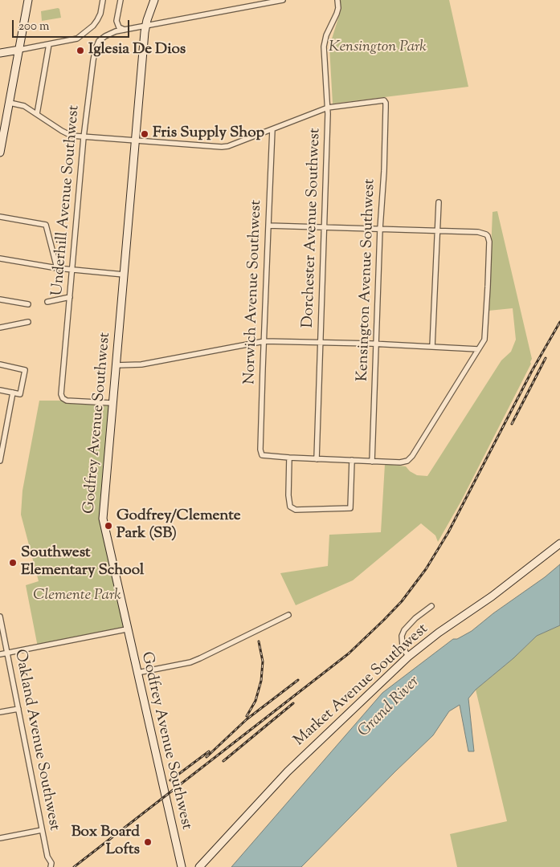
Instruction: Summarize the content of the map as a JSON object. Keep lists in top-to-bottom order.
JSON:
{
  "streets": {
    "main road": ["Godfrey Avenue Southwest", "Market Avenue Southwest"],
    "street": [
      "Underhill Avenue Southwest",
      "Dorchester Avenue Southwest",
      "Kensington Avenue Southwest",
      "Norwich Avenue Southwest",
      "Oakland Avenue Southwest"
    ]
  },
  "crossings": [
    ["Underhill Avenue Southwest", "Godfrey Avenue Southwest"],
    ["Dorchester Avenue Southwest", "Kensington Avenue Southwest"]
  ],
  "water": ["Grand River"],
  "parks": ["Kensington Park", "Clemente Park"],
  "places": [
    "Iglesia De Dios",
    "Fris Supply Shop",
    "Godfrey/Clemente Park (SB)",
    "Southwest Elementary School",
    "Box Board Lofts"
  ],
  "scale_bar": "200 m"
}
